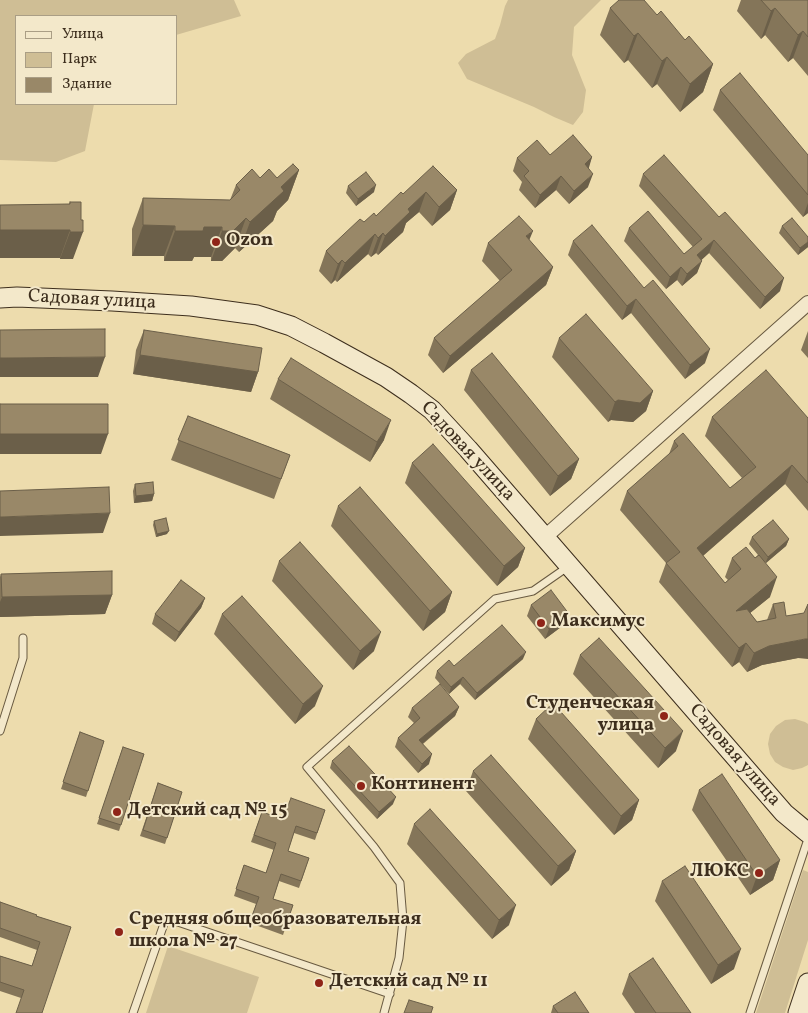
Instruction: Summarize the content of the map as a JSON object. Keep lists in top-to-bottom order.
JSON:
{
  "streets": {
    "main road": ["Садовая улица"]
  },
  "places": [
    "Ozon",
    "Максимус",
    "Студенческая улица",
    "Континент",
    "Детский сад № 15",
    "ЛЮКС",
    "Средняя общеобразовательная школа № 27",
    "Детский сад № 11"
  ],
  "legend": ["Улица", "Парк", "Здание"]
}
